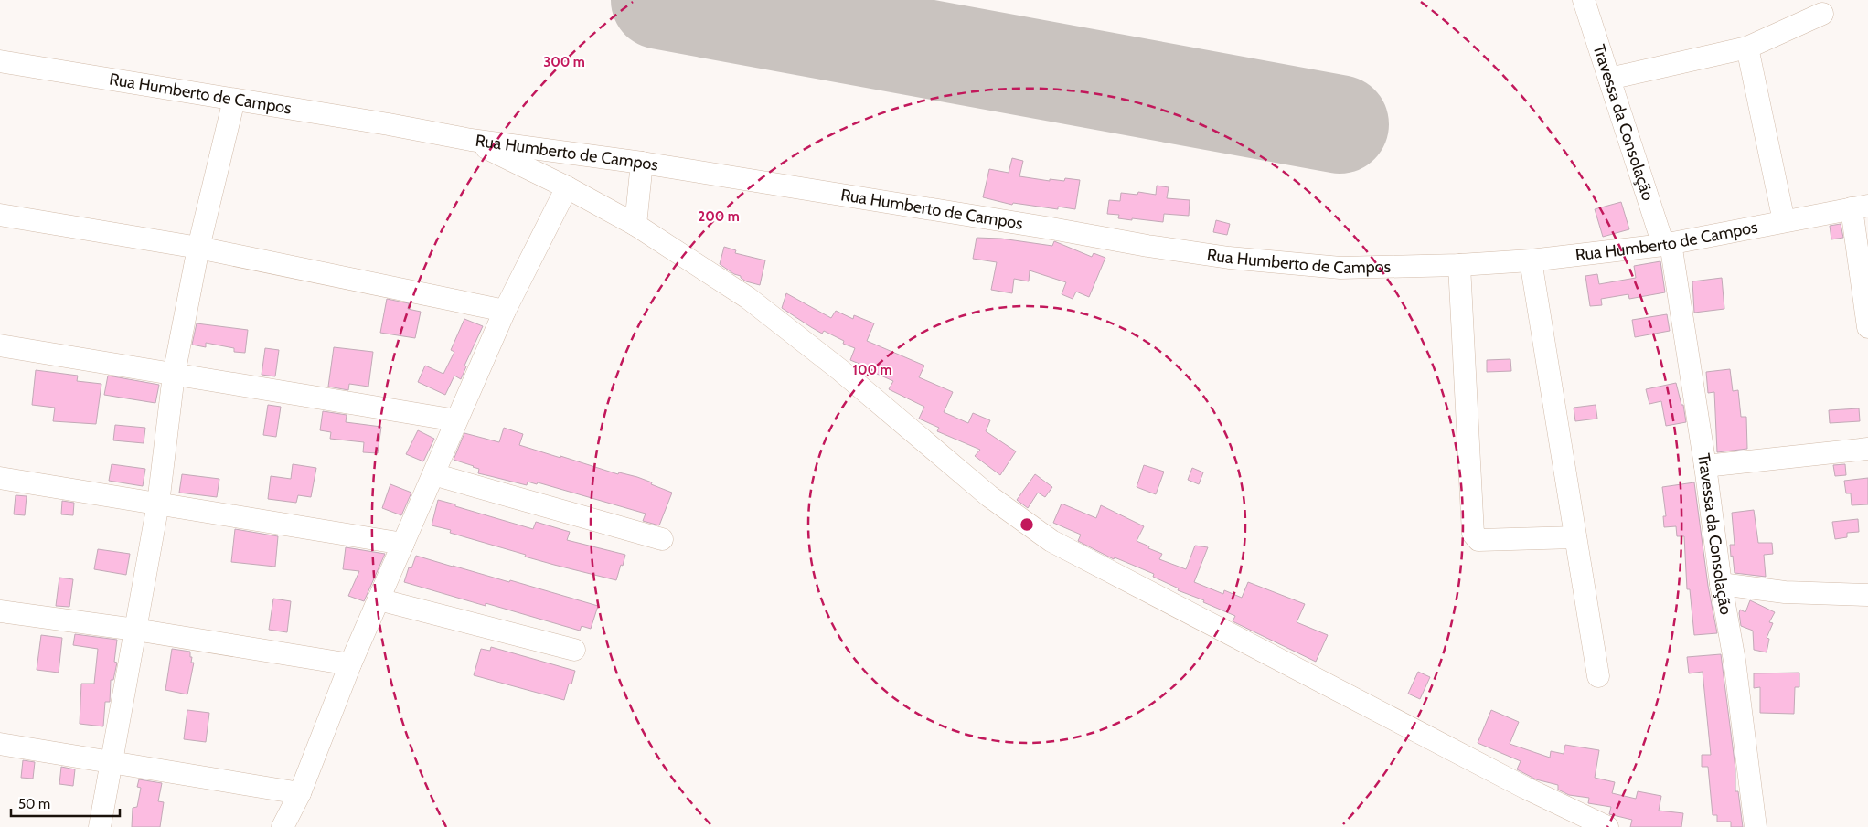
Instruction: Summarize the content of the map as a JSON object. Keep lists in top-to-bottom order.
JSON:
{
  "streets": {
    "street": ["Rua Humberto de Campos", "Travessa da Consolação"]
  },
  "crossings": [
    ["Rua Humberto de Campos", "Travessa da Consolação"]
  ],
  "scale_bar": "50 m",
  "rings": ["300 m", "200 m", "100 m"]
}
